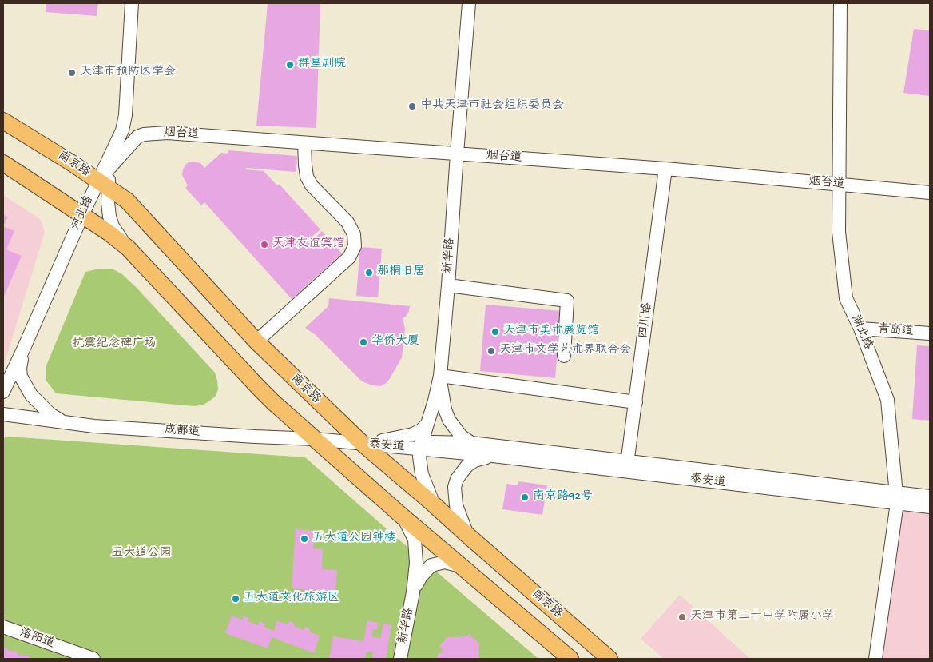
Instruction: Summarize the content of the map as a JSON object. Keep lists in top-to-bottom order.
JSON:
{
  "streets": {
    "main road": ["南京路"],
    "street": [
      "烟台道",
      "河北路",
      "新华路",
      "四川路",
      "青岛道",
      "湖北路",
      "成都道",
      "泰安道",
      "洛阳道"
    ]
  },
  "crossings": [
    ["烟台道", "南京路"],
    ["烟台道", "河北路"],
    ["烟台道", "新华路"],
    ["烟台道", "四川路"],
    ["烟台道", "湖北路"],
    ["南京路", "河北路"],
    ["南京路", "新华路"],
    ["南京路", "成都道"],
    ["南京路", "泰安道"],
    ["新华路", "泰安道"],
    ["四川路", "泰安道"],
    ["青岛道", "湖北路"],
    ["湖北路", "泰安道"],
    ["成都道", "泰安道"]
  ],
  "parks": ["抗震纪念碑广场", "五大道公园"],
  "places": [
    "群星剧院",
    "天津市预防医学会",
    "中共天津市社会组织委员会",
    "天津友谊宾馆",
    "那桐旧居",
    "天津市美术展览馆",
    "华侨大厦",
    "天津市文学艺术界联合会",
    "南京路92号",
    "五大道公园钟楼",
    "五大道文化旅游区",
    "天津市第二十中学附属小学"
  ]
}
